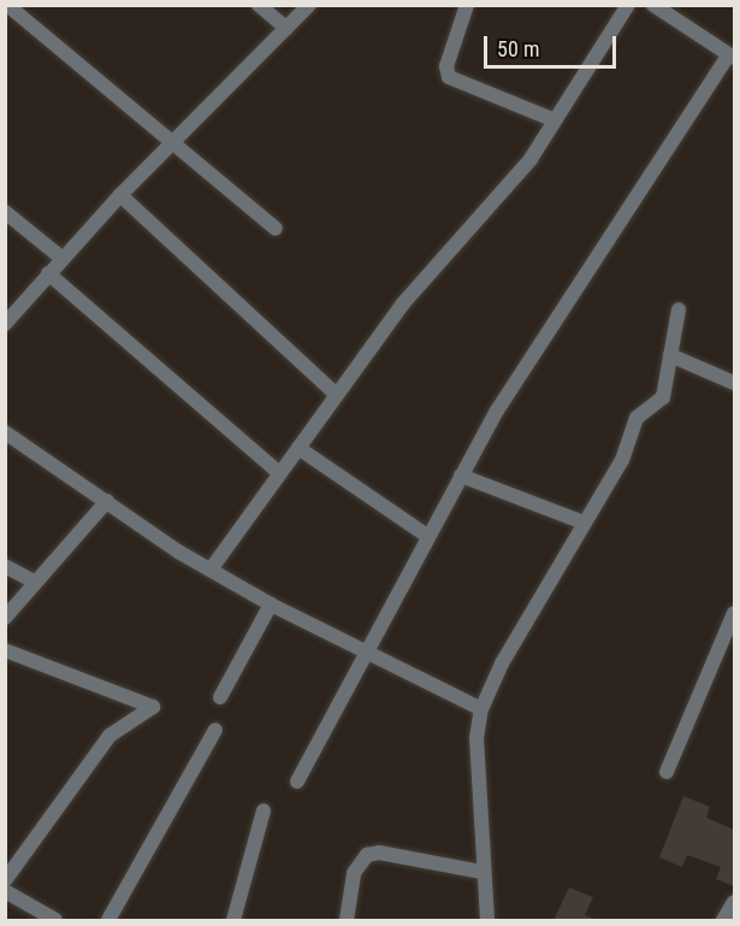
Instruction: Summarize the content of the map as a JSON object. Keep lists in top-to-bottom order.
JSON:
{
  "scale_bar": "50 m"
}
